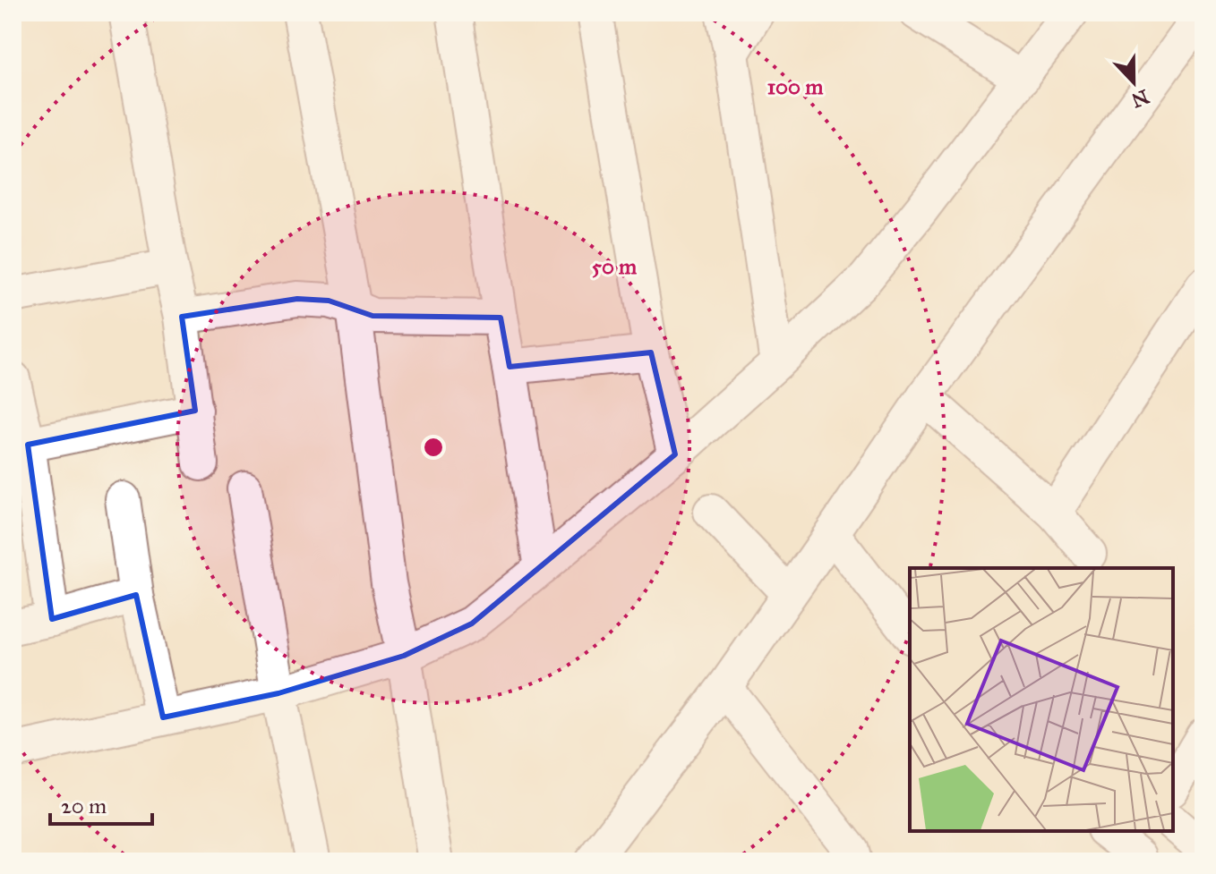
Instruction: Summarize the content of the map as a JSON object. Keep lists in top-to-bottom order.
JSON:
{
  "scale_bar": "20 m",
  "north": "bottom",
  "rings": ["100 m", "50 m"]
}
